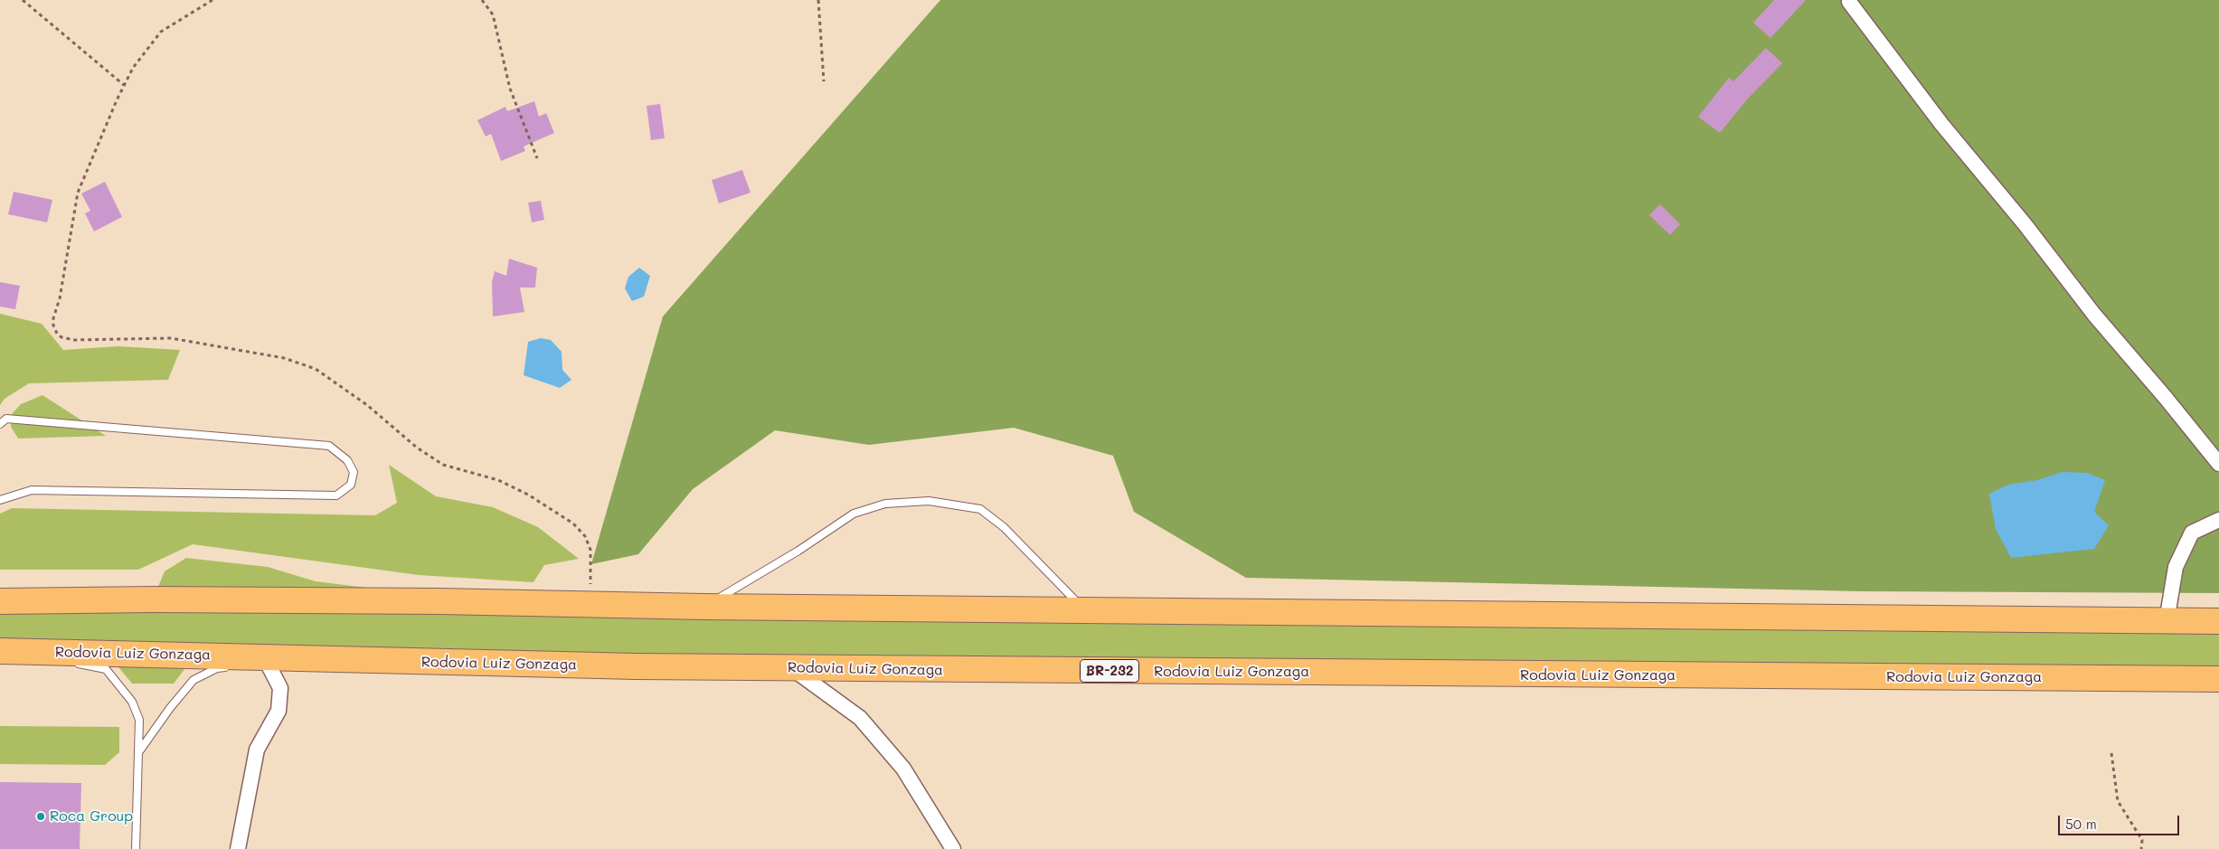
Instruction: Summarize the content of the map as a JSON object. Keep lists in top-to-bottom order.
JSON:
{
  "streets": {
    "highway": ["Rodovia Luiz Gonzaga", "BR-232"]
  },
  "places": ["Roca Group"],
  "scale_bar": "50 m"
}
